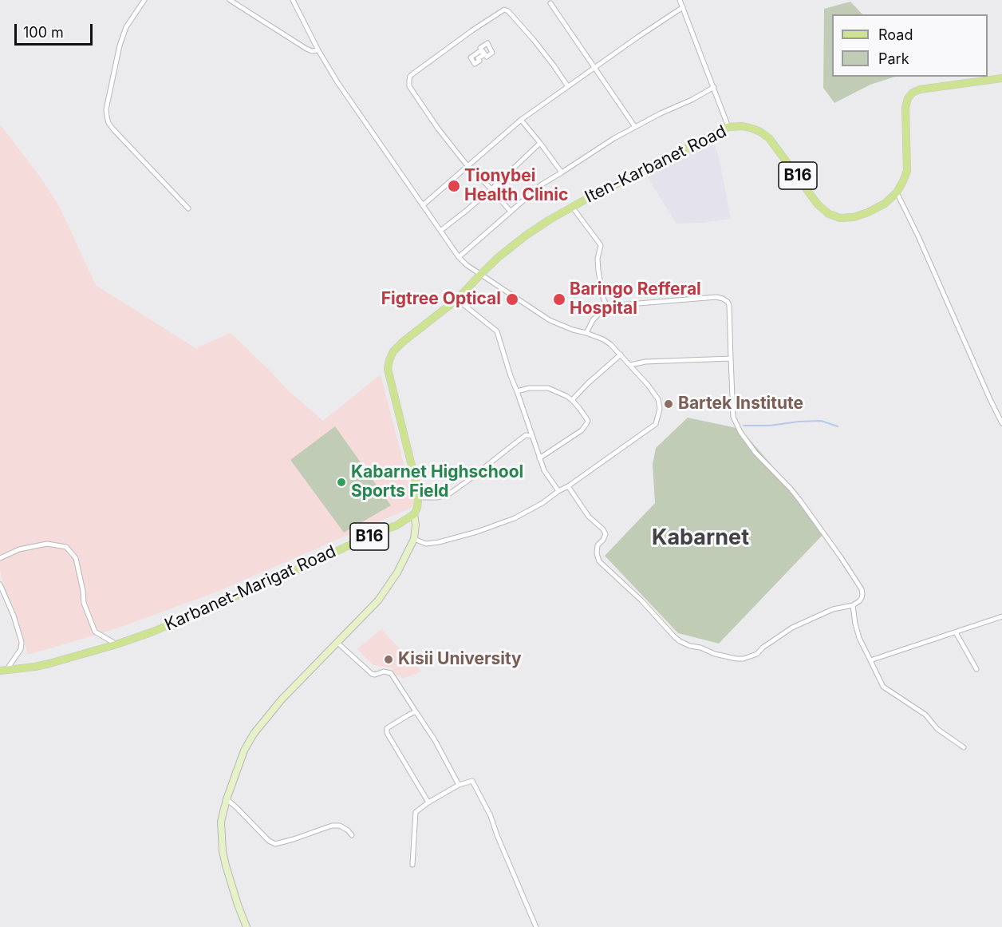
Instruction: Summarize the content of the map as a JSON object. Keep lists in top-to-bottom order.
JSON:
{
  "streets": {
    "main road": ["Iten-Karbanet Road", "B16", "Karbanet-Marigat Road"]
  },
  "districts": ["Kabarnet"],
  "places": [
    "Tionybei Health Clinic",
    "Figtree Optical",
    "Baringo Refferal Hospital",
    "Bartek Institute",
    "Kabarnet Highschool Sports Field",
    "Kisii University"
  ],
  "legend": ["Road", "Park"],
  "scale_bar": "100 m"
}
